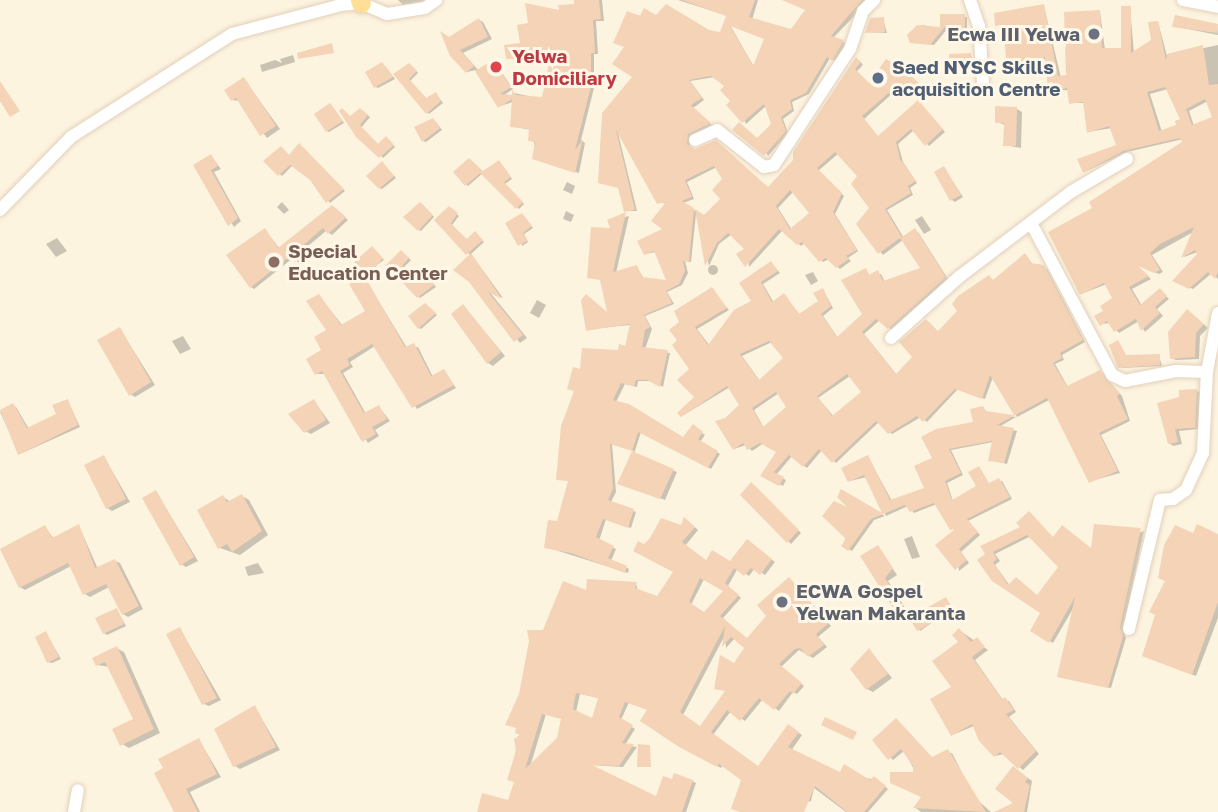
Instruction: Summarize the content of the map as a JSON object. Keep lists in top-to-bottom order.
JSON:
{
  "places": [
    "Ecwa III Yelwa",
    "Yelwa Domiciliary",
    "Saed NYSC Skills acquisition Centre",
    "Special Education Center",
    "ECWA Gospel Yelwan Makaranta"
  ]
}
